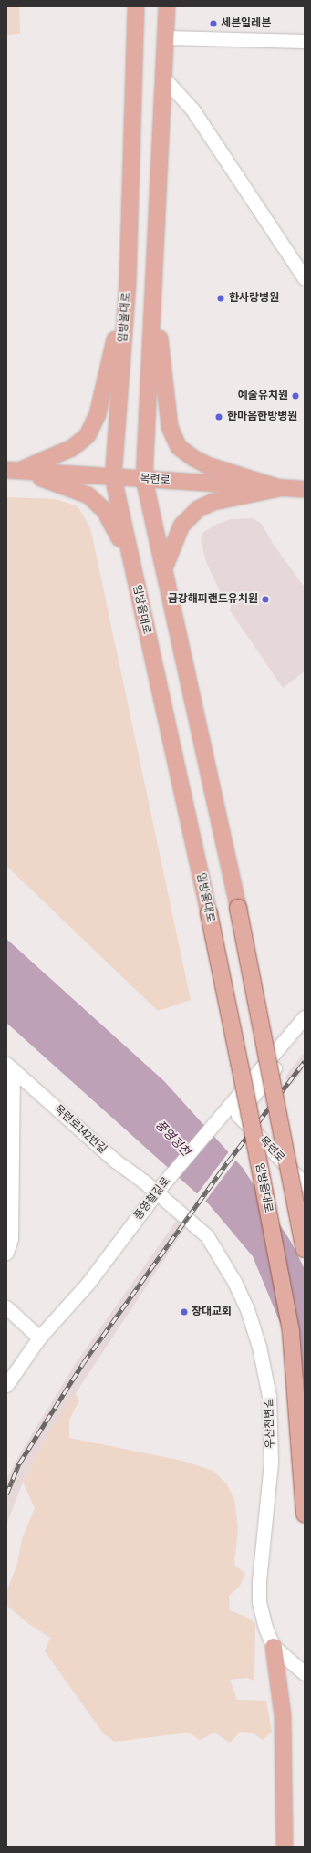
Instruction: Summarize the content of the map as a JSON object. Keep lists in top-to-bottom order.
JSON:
{
  "streets": {
    "main road": ["임방울대로", "목련로"],
    "street": ["목련로142번길", "풍영철길로", "우산천변길"]
  },
  "crossings": [
    ["임방울대로", "목련로"],
    ["목련로", "풍영철길로"],
    ["목련로142번길", "풍영철길로"],
    ["목련로142번길", "우산천변길"],
    ["풍영철길로", "우산천변길"]
  ],
  "water": ["풍영정천"],
  "places": [
    "세븐일레븐",
    "한사랑병원",
    "예술유치원",
    "한마음한방병원",
    "금강해피랜드유치원",
    "창대교회"
  ]
}
